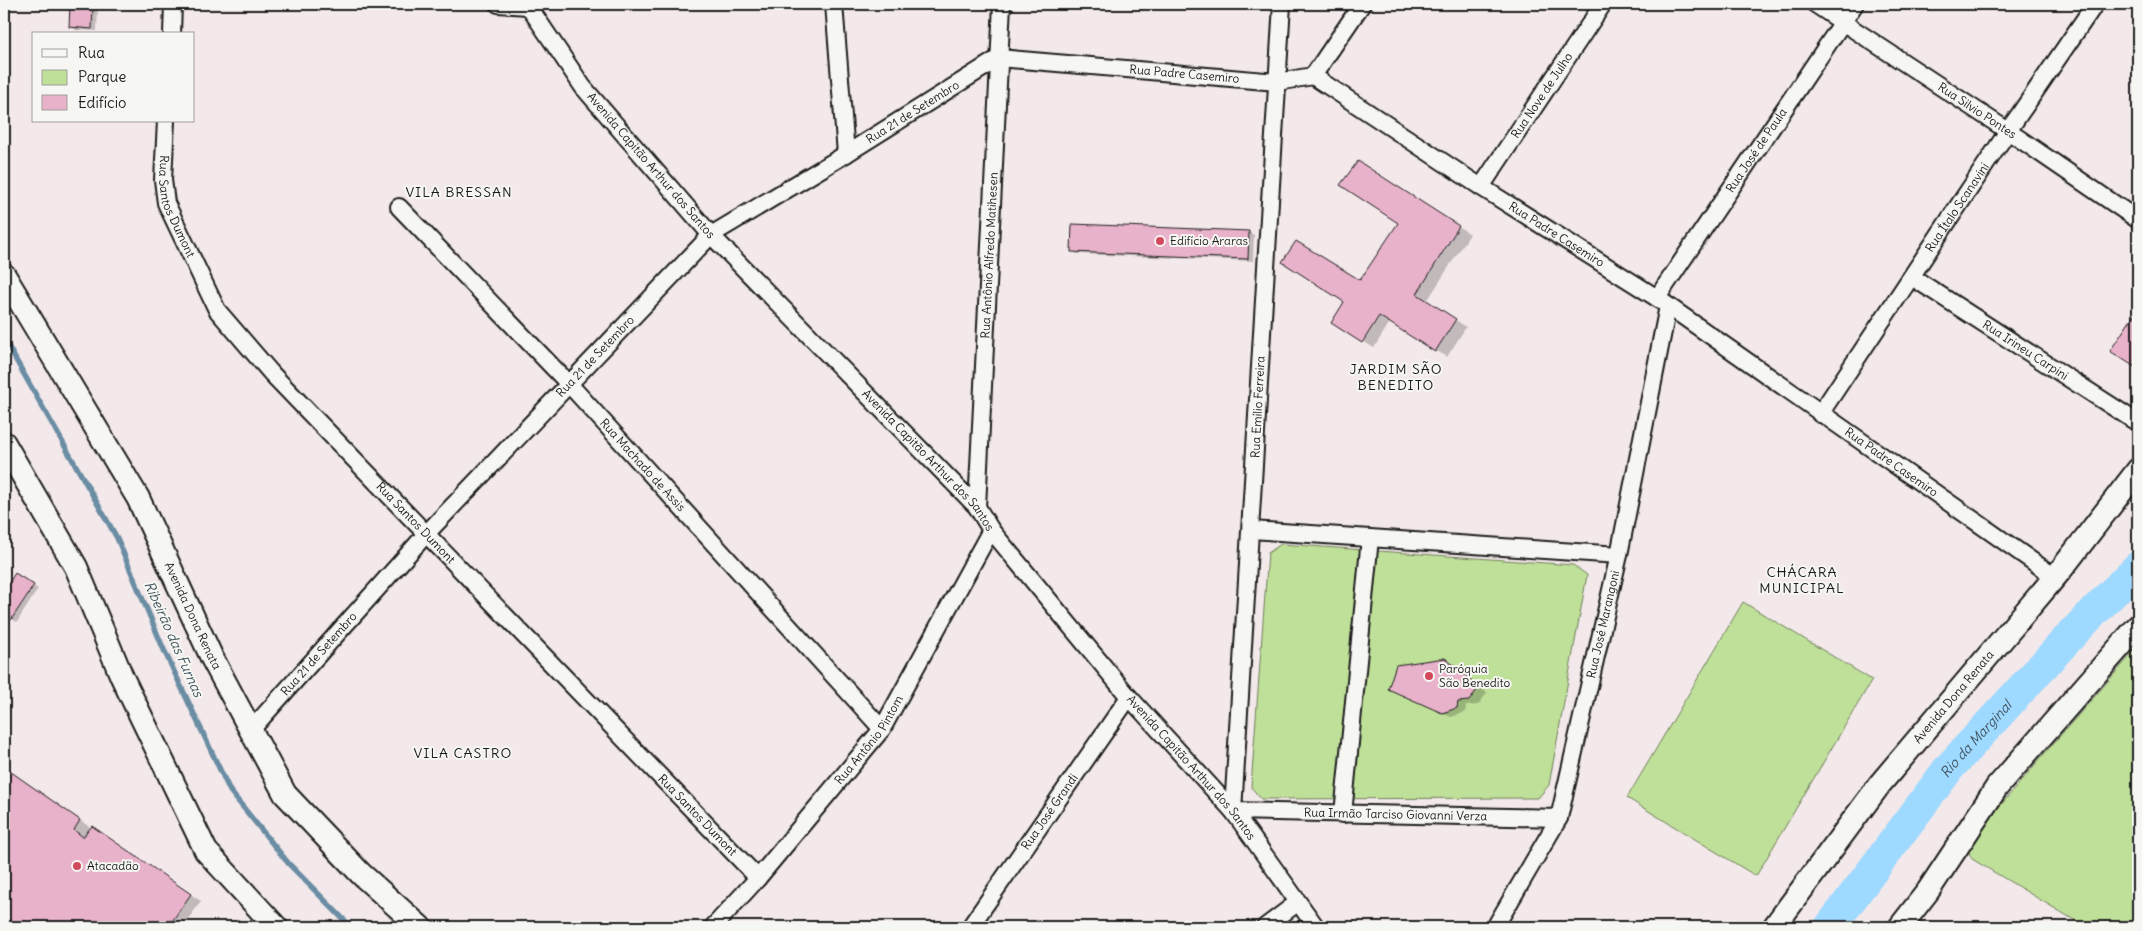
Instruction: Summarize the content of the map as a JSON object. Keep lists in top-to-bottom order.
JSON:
{
  "streets": {
    "main road": ["Avenida Dona Renata"],
    "street": [
      "Rua Padre Casemiro",
      "Rua Nove de Julho",
      "Rua Silvio Pontes",
      "Rua 21 de Setembro",
      "Rua José de Paula",
      "Avenida Capitão Arthur dos Santos",
      "Rua Santos Dumont",
      "Rua Ítalo Scanavini",
      "Rua Antônio Alfredo Matihesen",
      "Rua Irineu Carpini",
      "Rua Emílio Ferreira",
      "Rua Machado de Assis",
      "Rua José Marangoni",
      "Rua Antônio Pintom",
      "Rua José Grandi",
      "Rua Irmão Tarciso Giovanni Verza"
    ]
  },
  "crossings": [
    ["Rua Padre Casemiro", "Rua Nove de Julho"],
    ["Rua Padre Casemiro", "Rua 21 de Setembro"],
    ["Rua Padre Casemiro", "Rua José de Paula"],
    ["Rua Padre Casemiro", "Rua Ítalo Scanavini"],
    ["Rua Padre Casemiro", "Rua Antônio Alfredo Matihesen"],
    ["Rua Padre Casemiro", "Rua Emílio Ferreira"],
    ["Rua Padre Casemiro", "Avenida Dona Renata"],
    ["Rua Padre Casemiro", "Rua José Marangoni"],
    ["Rua Silvio Pontes", "Rua José de Paula"],
    ["Rua Silvio Pontes", "Rua Ítalo Scanavini"],
    ["Rua 21 de Setembro", "Avenida Capitão Arthur dos Santos"],
    ["Rua 21 de Setembro", "Rua Santos Dumont"],
    ["Rua 21 de Setembro", "Rua Antônio Alfredo Matihesen"],
    ["Rua 21 de Setembro", "Rua Machado de Assis"],
    ["Rua 21 de Setembro", "Avenida Dona Renata"],
    ["Rua José de Paula", "Rua José Marangoni"],
    ["Avenida Capitão Arthur dos Santos", "Rua Antônio Alfredo Matihesen"],
    ["Avenida Capitão Arthur dos Santos", "Rua Emílio Ferreira"],
    ["Avenida Capitão Arthur dos Santos", "Rua Antônio Pintom"],
    ["Avenida Capitão Arthur dos Santos", "Rua José Grandi"],
    ["Avenida Capitão Arthur dos Santos", "Rua Irmão Tarciso Giovanni Verza"],
    ["Rua Santos Dumont", "Rua Antônio Pintom"],
    ["Rua Ítalo Scanavini", "Rua Irineu Carpini"],
    ["Rua Emílio Ferreira", "Rua Irmão Tarciso Giovanni Verza"],
    ["Rua Machado de Assis", "Rua Antônio Pintom"],
    ["Rua José Marangoni", "Rua Irmão Tarciso Giovanni Verza"]
  ],
  "districts": [
    "VILA BRESSAN",
    "JARDIM SÃO BENEDITO",
    "CHÁCARA MUNICIPAL",
    "VILA CASTRO"
  ],
  "water": ["Ribeirão das Furnas", "Rio da Marginal"],
  "places": ["Edifício Araras", "Paróquia São Benedito", "Atacadão"],
  "legend": ["Rua", "Parque", "Edifício"]
}
